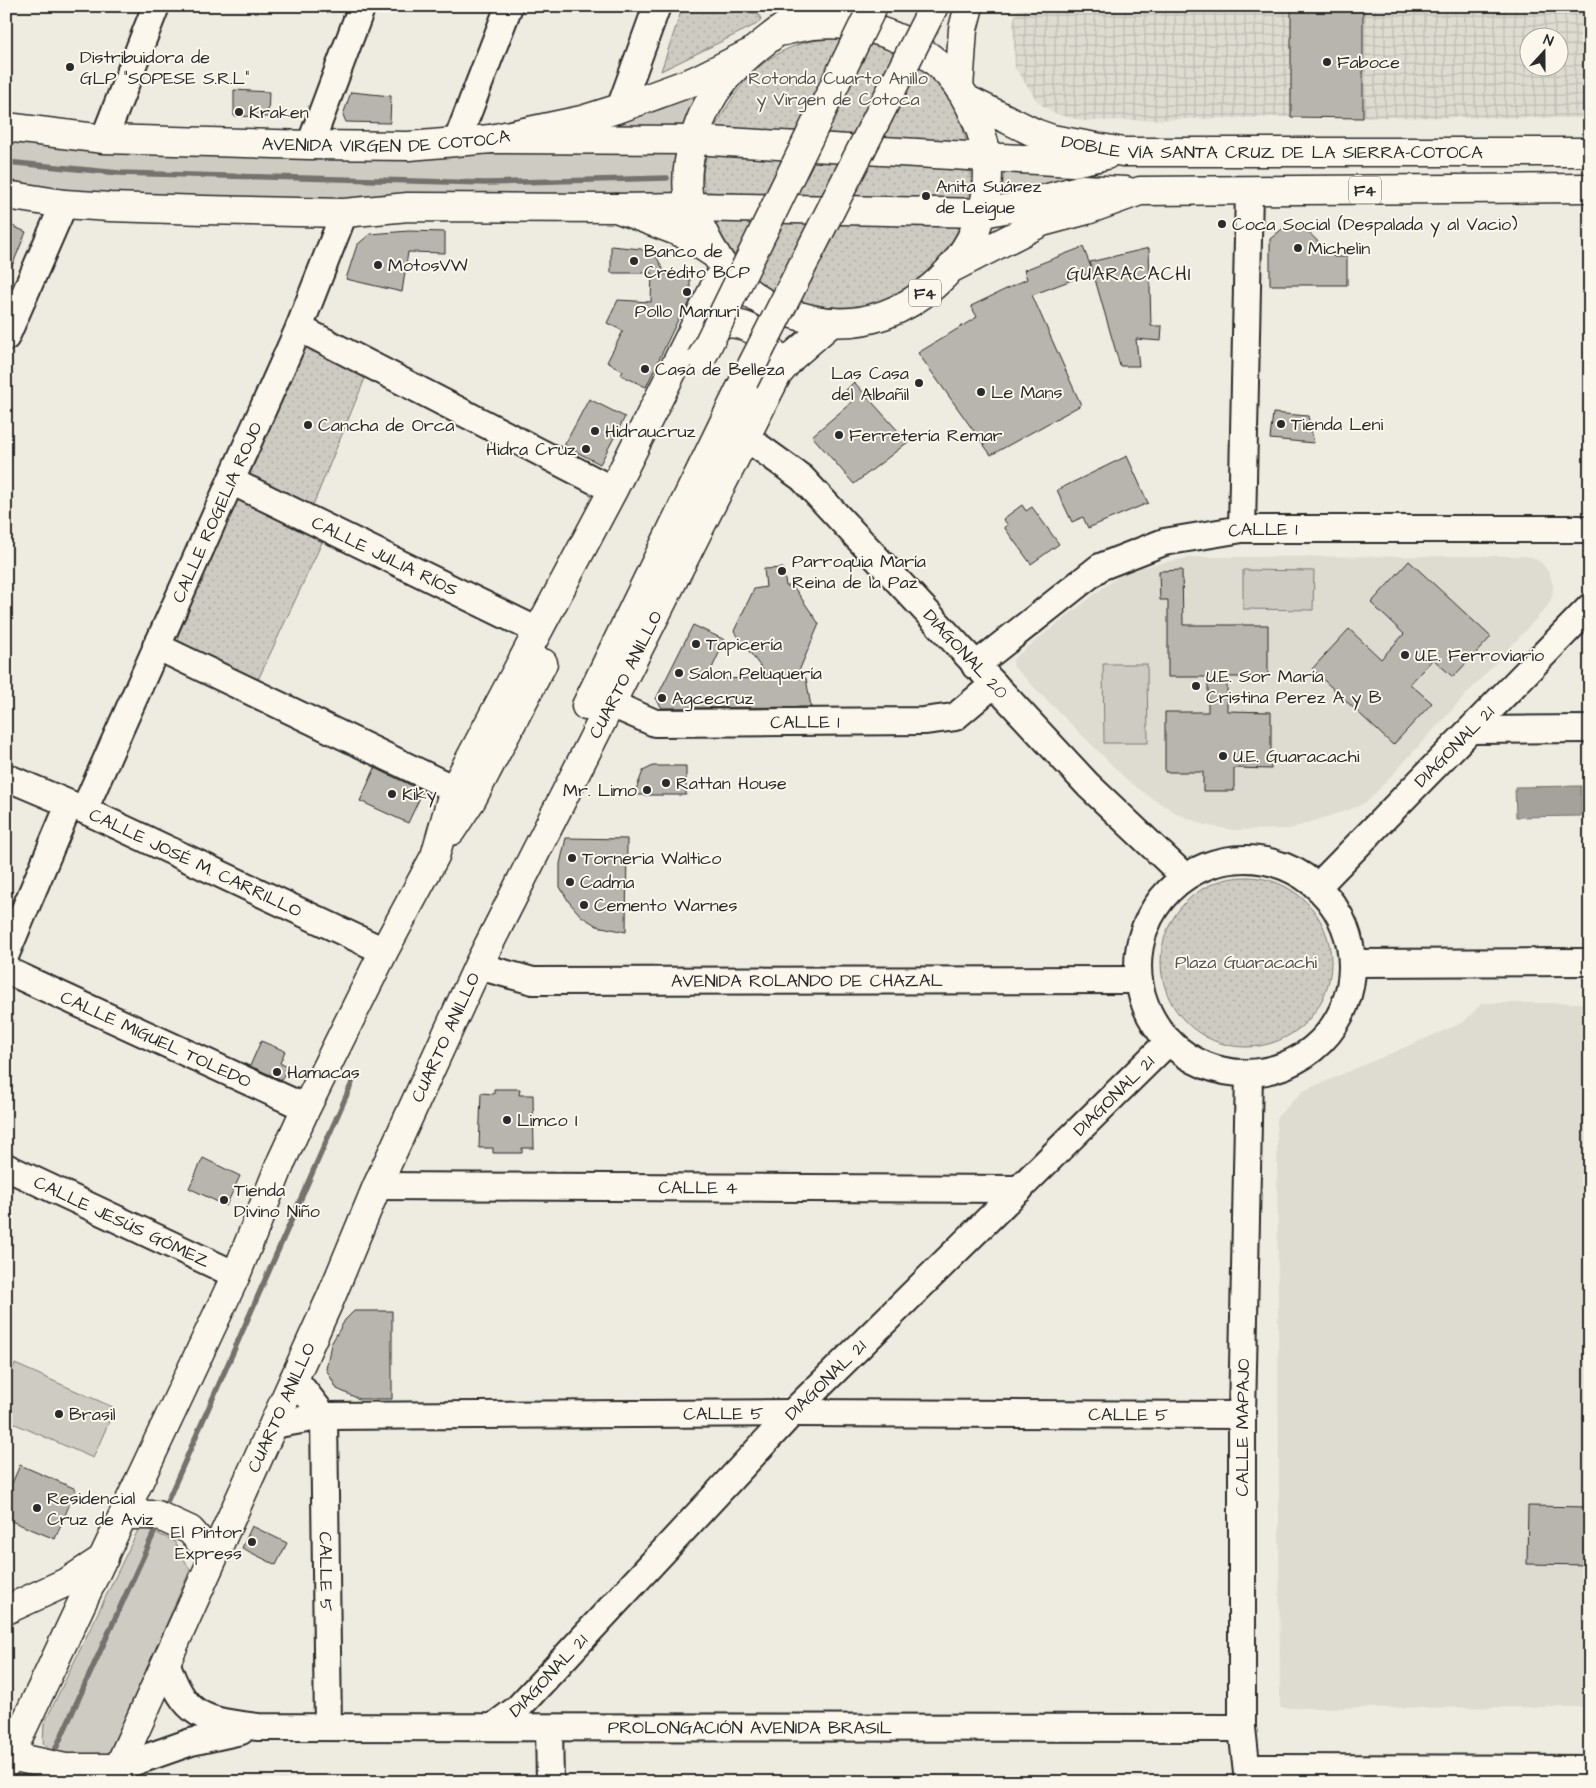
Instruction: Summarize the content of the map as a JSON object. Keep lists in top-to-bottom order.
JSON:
{
  "streets": {
    "main road": [
      "AVENIDA VIRGEN DE COTOCA",
      "DOBLE VÍA SANTA CRUZ DE LA SIERRA-COTOCA",
      "F4",
      "CUARTO ANILLO"
    ],
    "street": [
      "CALLE ROGELIA ROJO",
      "CALLE 1",
      "CALLE JULIA RÍOS",
      "DIAGONAL 20",
      "DIAGONAL 21",
      "CALLE JOSÉ M. CARRILLO",
      "AVENIDA ROLANDO DE CHAZAL",
      "CALLE MIGUEL TOLEDO",
      "CALLE 4",
      "CALLE JESÚS GÓMEZ",
      "CALLE 5",
      "CALLE MAPAJO",
      "PROLONGACIÓN AVENIDA BRASIL"
    ]
  },
  "crossings": [
    ["AVENIDA VIRGEN DE COTOCA", "F4"],
    ["DOBLE VÍA SANTA CRUZ DE LA SIERRA-COTOCA", "F4"],
    ["F4", "CUARTO ANILLO"],
    ["CALLE ROGELIA ROJO", "CALLE JULIA RÍOS"],
    ["CALLE ROGELIA ROJO", "CALLE JOSÉ M. CARRILLO"],
    ["CALLE 1", "DIAGONAL 20"],
    ["CALLE 1", "CUARTO ANILLO"],
    ["DIAGONAL 20", "CUARTO ANILLO"],
    ["CUARTO ANILLO", "AVENIDA ROLANDO DE CHAZAL"],
    ["CUARTO ANILLO", "CALLE 4"],
    ["CUARTO ANILLO", "CALLE 5"],
    ["CUARTO ANILLO", "PROLONGACIÓN AVENIDA BRASIL"],
    ["DIAGONAL 21", "CALLE 4"],
    ["DIAGONAL 21", "CALLE 5"],
    ["DIAGONAL 21", "PROLONGACIÓN AVENIDA BRASIL"],
    ["CALLE 5", "CALLE MAPAJO"],
    ["CALLE 5", "PROLONGACIÓN AVENIDA BRASIL"],
    ["CALLE MAPAJO", "PROLONGACIÓN AVENIDA BRASIL"]
  ],
  "districts": ["GUARACACHI"],
  "parks": ["Rotonda Cuarto Anillo y Virgen de Cotoca", "Plaza Guaracachi"],
  "places": [
    "Faboce",
    "Distribuidora de GLP \"SOPESE S.R.L\"",
    "Kraken",
    "Anita Suárez de Leigue",
    "Coca Social (Despalada y al Vacio)",
    "Michelin",
    "Banco de Crédito BCP",
    "MotosVW",
    "Pollo Mamuri",
    "Casa de Belleza",
    "Las Casa del Albañil",
    "Le Mans",
    "Tienda Leni",
    "Cancha de Orca",
    "Hidraucruz",
    "Ferretería Remar",
    "Hidra Cruz",
    "Parroquia María Reina de la Paz",
    "Tapicería",
    "U.E. Ferroviario",
    "Salon Peluquería",
    "U.E. Sor María Cristina Perez A y B",
    "Agcecruz",
    "U.E. Guaracachi",
    "Rattan House",
    "Mr. Limo",
    "Kiky",
    "Torneria Waltico",
    "Cadma",
    "Cemento Warnes",
    "Hamacas",
    "Limco I",
    "Tienda Divino Niño",
    "Brasil",
    "Residencial Cruz de Aviz",
    "El Pintor Express"
  ],
  "north": "top"
}
